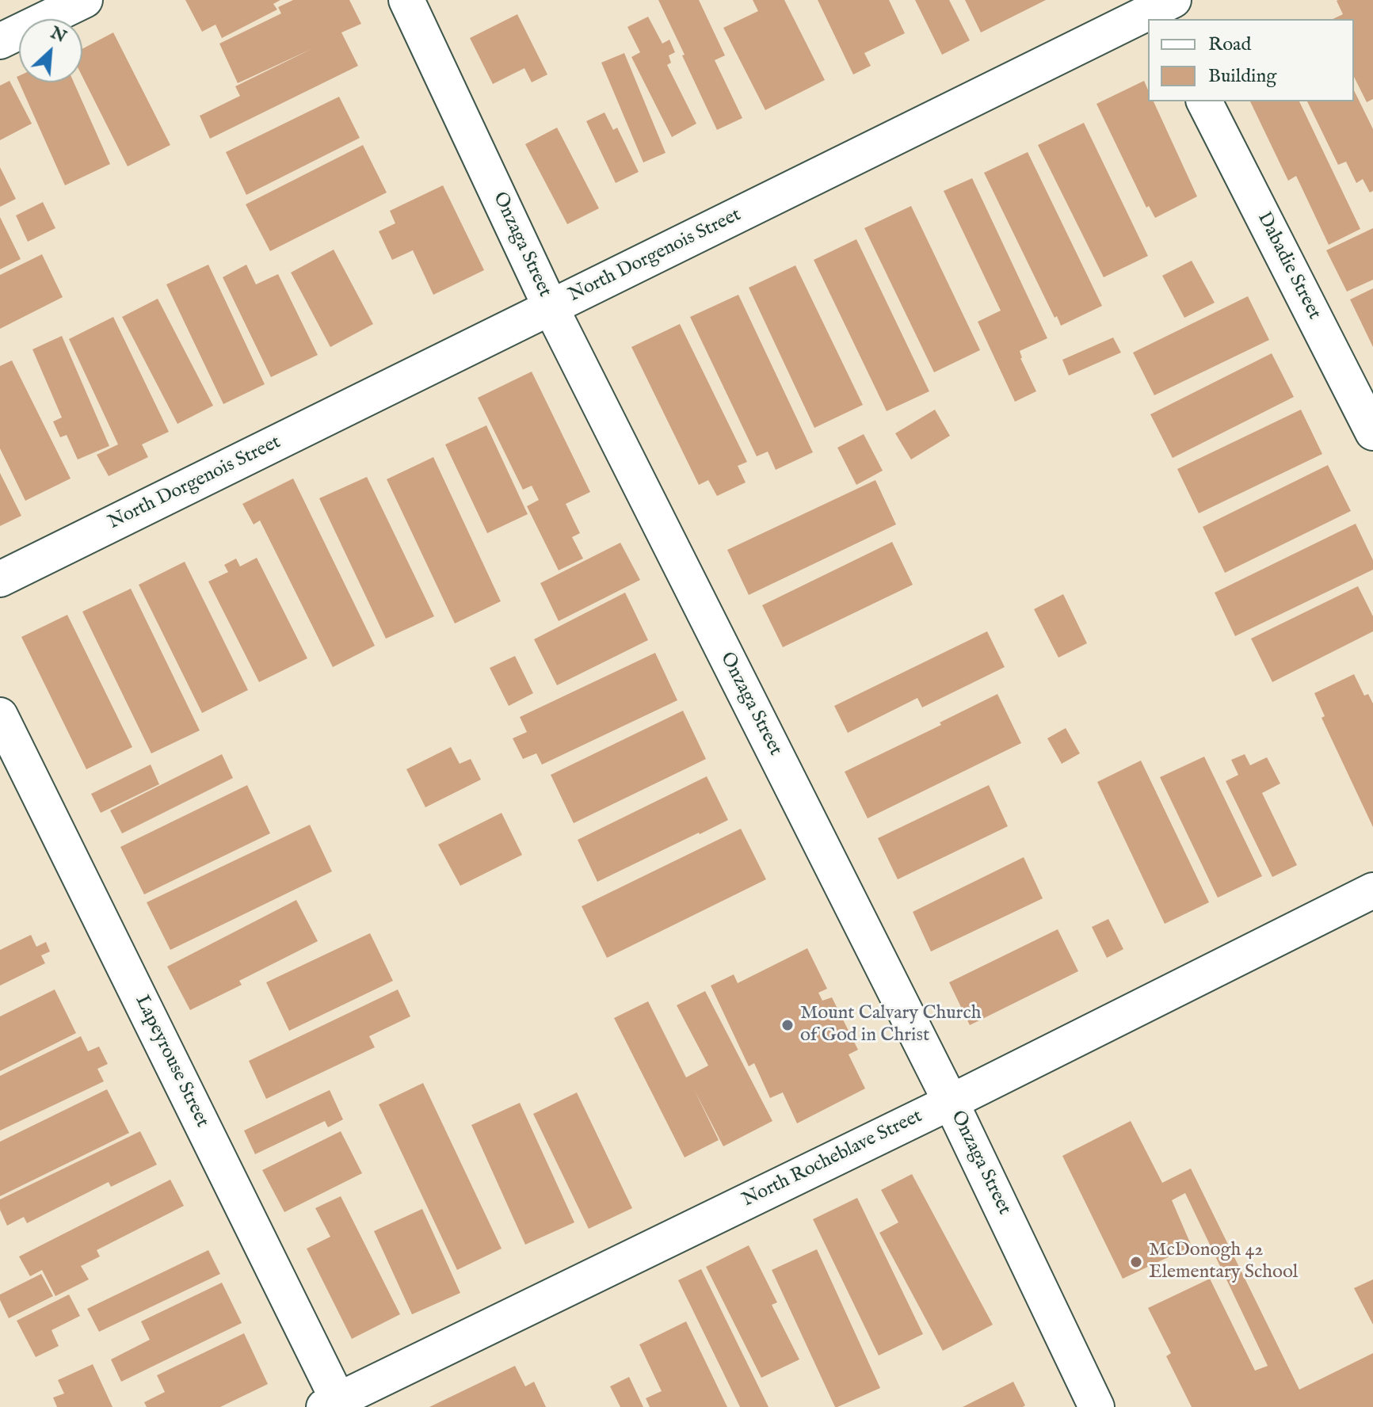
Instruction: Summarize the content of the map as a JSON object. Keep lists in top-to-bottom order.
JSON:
{
  "streets": {
    "street": [
      "Onzaga Street",
      "North Dorgenois Street",
      "Dabadie Street",
      "Lapeyrouse Street",
      "North Rocheblave Street"
    ]
  },
  "crossings": [
    ["Onzaga Street", "North Dorgenois Street"],
    ["Onzaga Street", "North Rocheblave Street"],
    ["Lapeyrouse Street", "North Rocheblave Street"]
  ],
  "places": ["Mount Calvary Church of God in Christ", "McDonogh 42 Elementary School"],
  "legend": ["Road", "Building"],
  "north": "top right"
}
